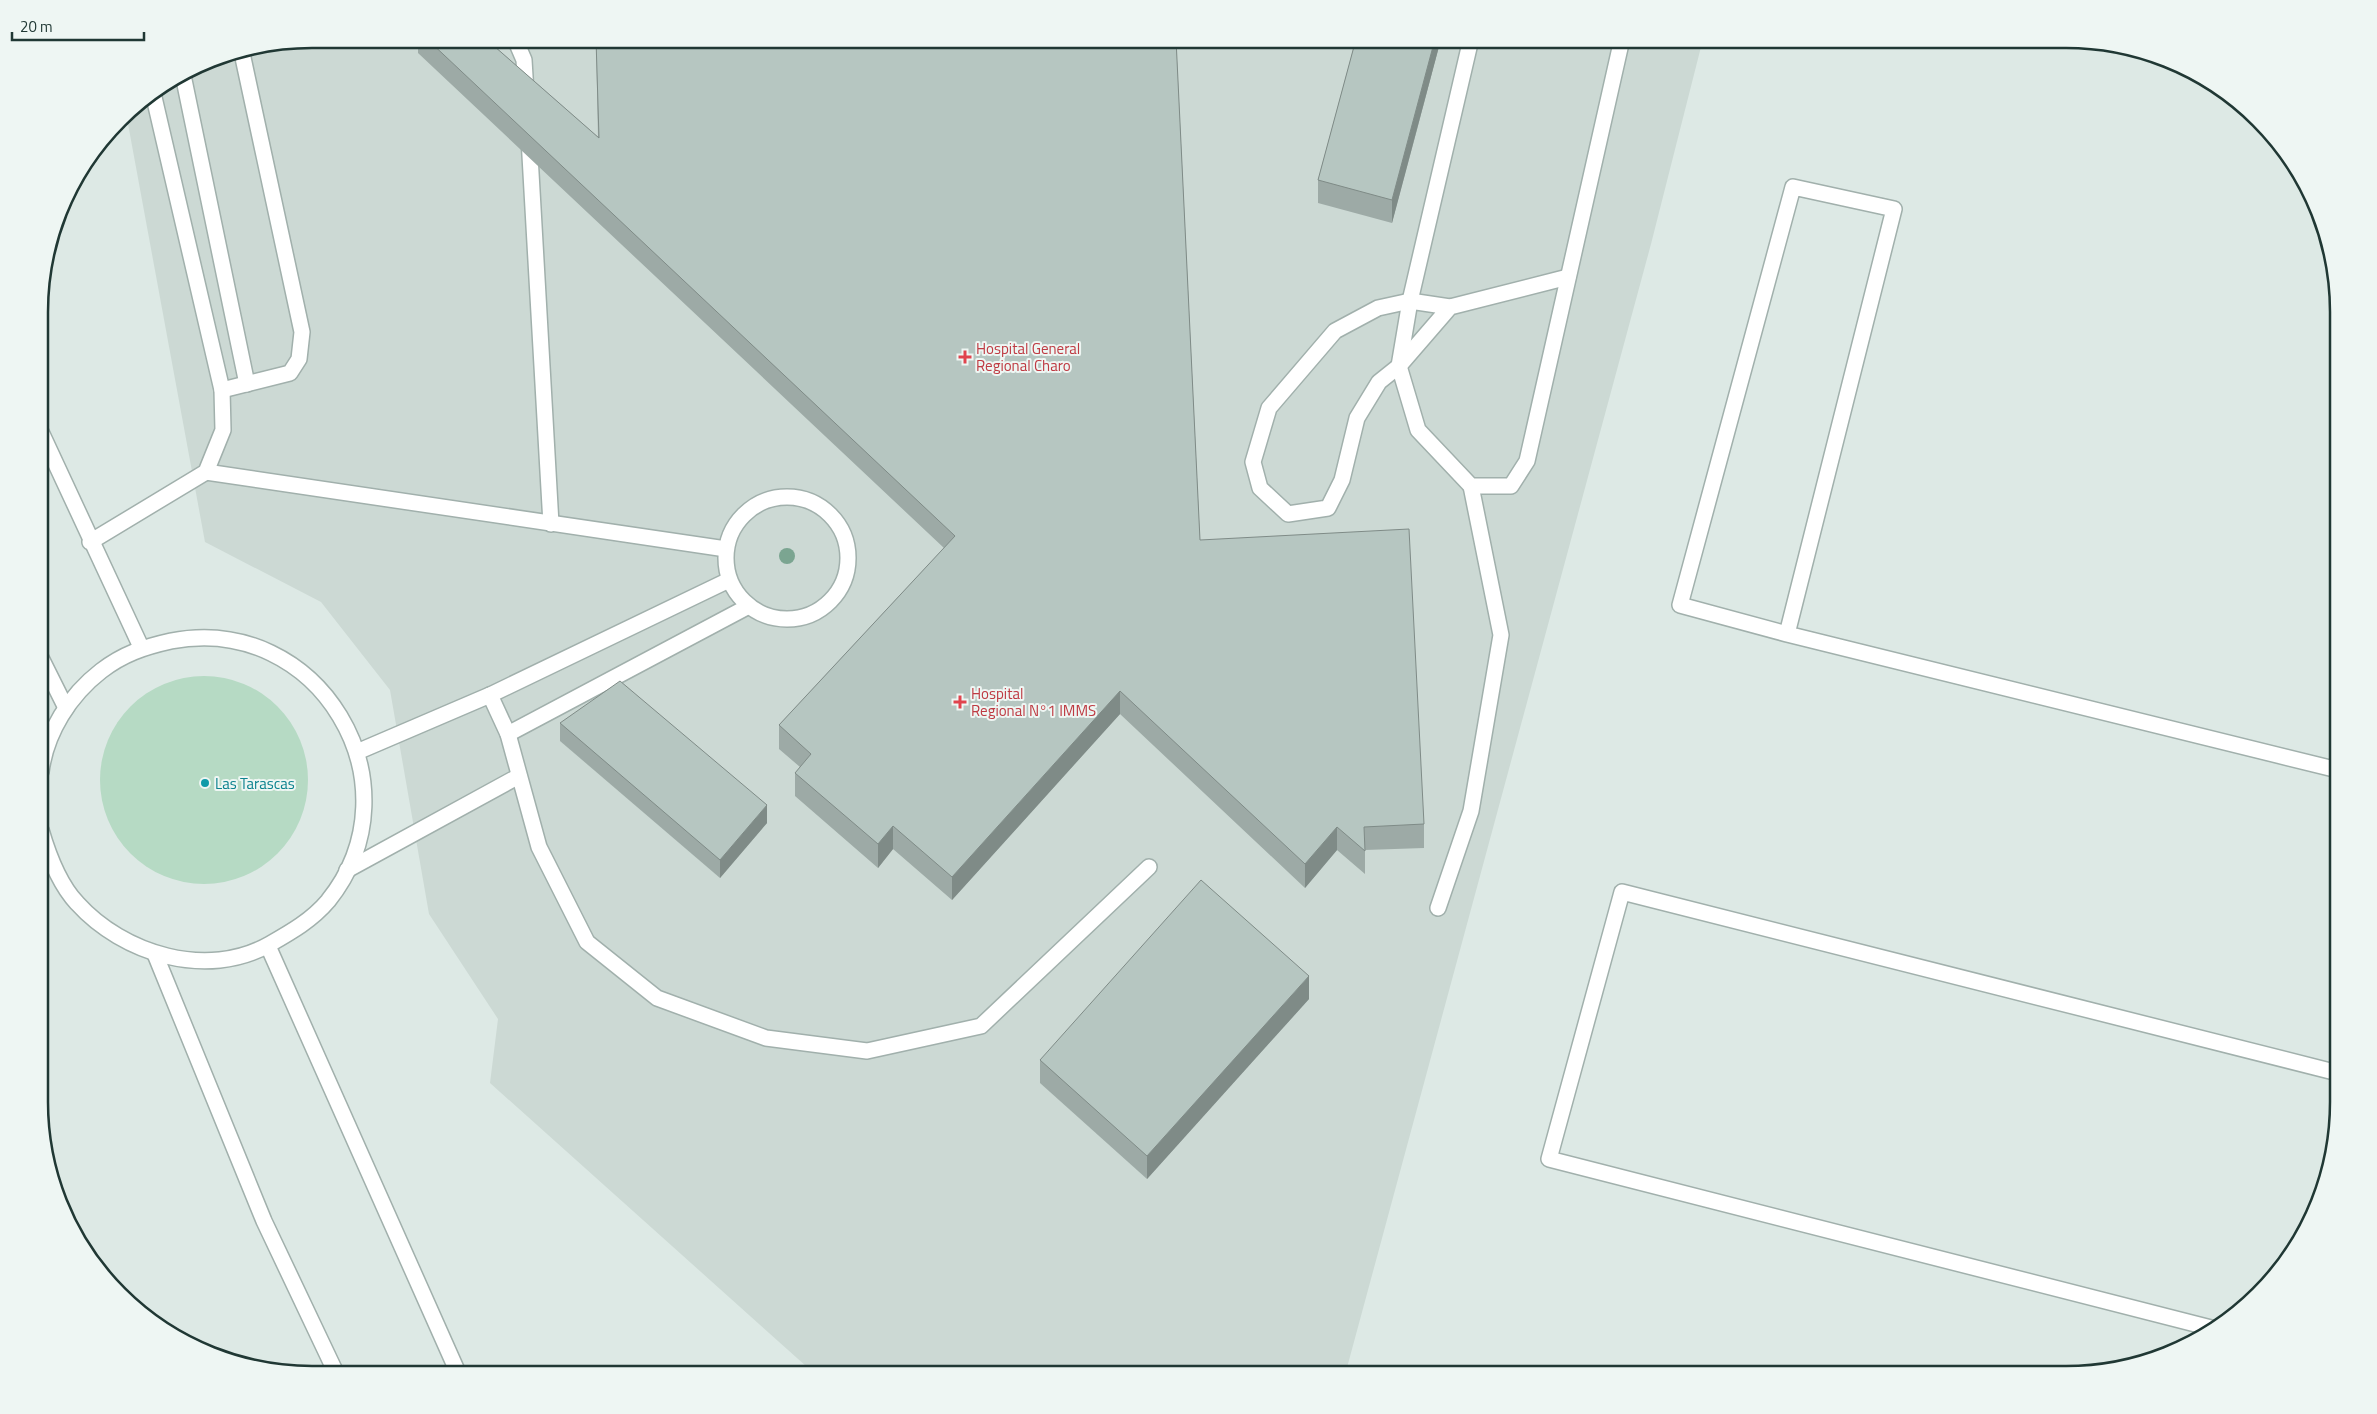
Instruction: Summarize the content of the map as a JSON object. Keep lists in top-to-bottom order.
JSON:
{
  "places": {
    "health": ["Hospital General Regional Charo", "Hospital Regional N°1 IMMS"],
    "other": ["Las Tarascas"]
  },
  "scale_bar": "20 m"
}
